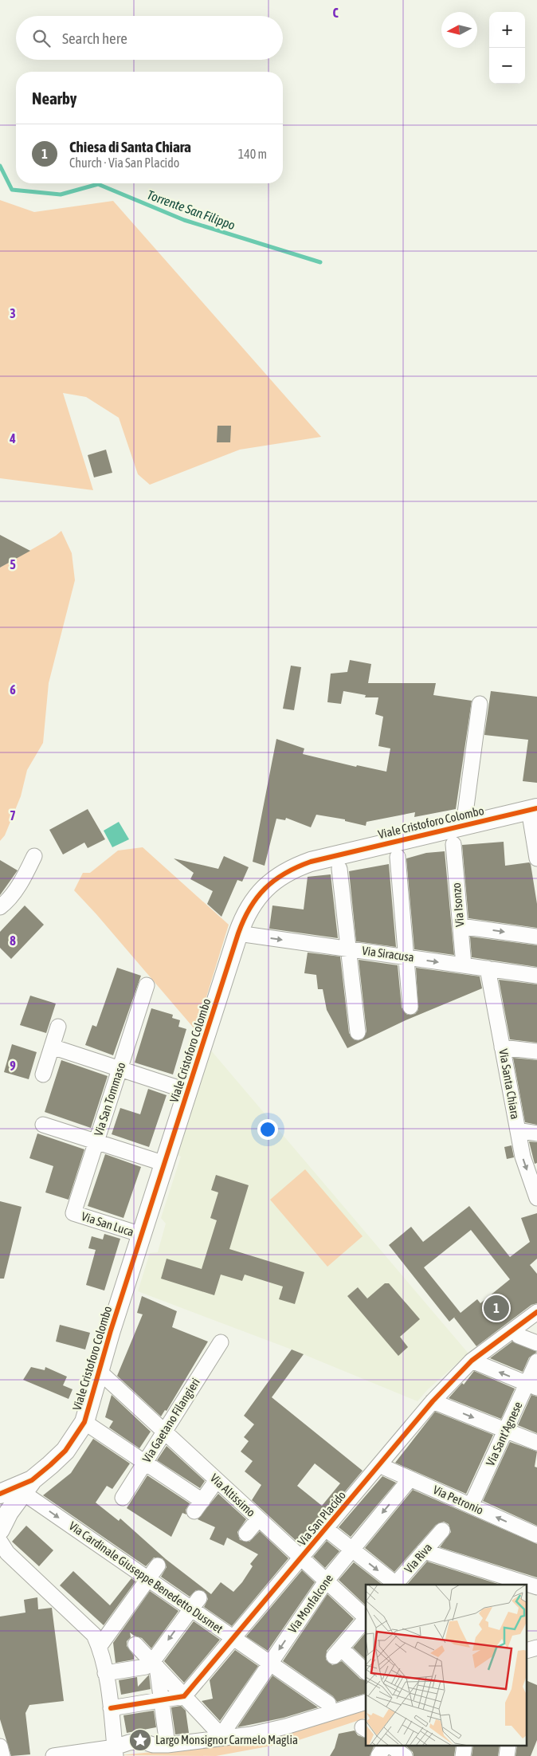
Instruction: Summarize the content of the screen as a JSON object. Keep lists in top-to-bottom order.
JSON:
{
  "streets": {
    "street": [
      "Viale Cristoforo Colombo",
      "Via Isonzo",
      "Via Siracusa",
      "Via Santa Chiara",
      "Via San Tommaso",
      "Via San Luca",
      "Via Gaetano Filangieri",
      "Via Sant'Agnese",
      "Via Altissimo",
      "Via Petronio",
      "Via San Placido",
      "Via Riva",
      "Via Cardinale Giuseppe Benedetto Dusmet",
      "Via Monfalcone"
    ]
  },
  "crossings": [
    ["Viale Cristoforo Colombo", "Via Siracusa"],
    ["Viale Cristoforo Colombo", "Via San Luca"],
    ["Viale Cristoforo Colombo", "Via Altissimo"],
    ["Viale Cristoforo Colombo", "Via Cardinale Giuseppe Benedetto Dusmet"],
    ["Via Isonzo", "Via Siracusa"],
    ["Via Siracusa", "Via Santa Chiara"],
    ["Via San Tommaso", "Via San Luca"],
    ["Via Gaetano Filangieri", "Via Altissimo"],
    ["Via Sant'Agnese", "Via Petronio"],
    ["Via Altissimo", "Via San Placido"],
    ["Via Altissimo", "Via Monfalcone"],
    ["Via Petronio", "Via San Placido"],
    ["Via Petronio", "Via Monfalcone"],
    ["Via San Placido", "Via Cardinale Giuseppe Benedetto Dusmet"],
    ["Via Cardinale Giuseppe Benedetto Dusmet", "Via Monfalcone"]
  ],
  "one_way": ["Via Siracusa", "Via Monfalcone"],
  "water": ["Torrente San Filippo"],
  "places": {
    "place": ["Largo Monsignor Carmelo Maglia"]
  },
  "north": "left",
  "page": {
    "map_buttons": ["+", "−"],
    "search": "Search here",
    "heading": "Nearby",
    "list": [
      {
        "mark": "1",
        "name": "Chiesa di Santa Chiara",
        "note": "Church · Via San Placido",
        "value": "140 m"
      }
    ],
    "pins": "1"
  },
  "grid": {
    "columns": ["C"],
    "rows": [
      "3",
      "4",
      "5",
      "6",
      "7",
      "8",
      "9"
    ]
  }
}
